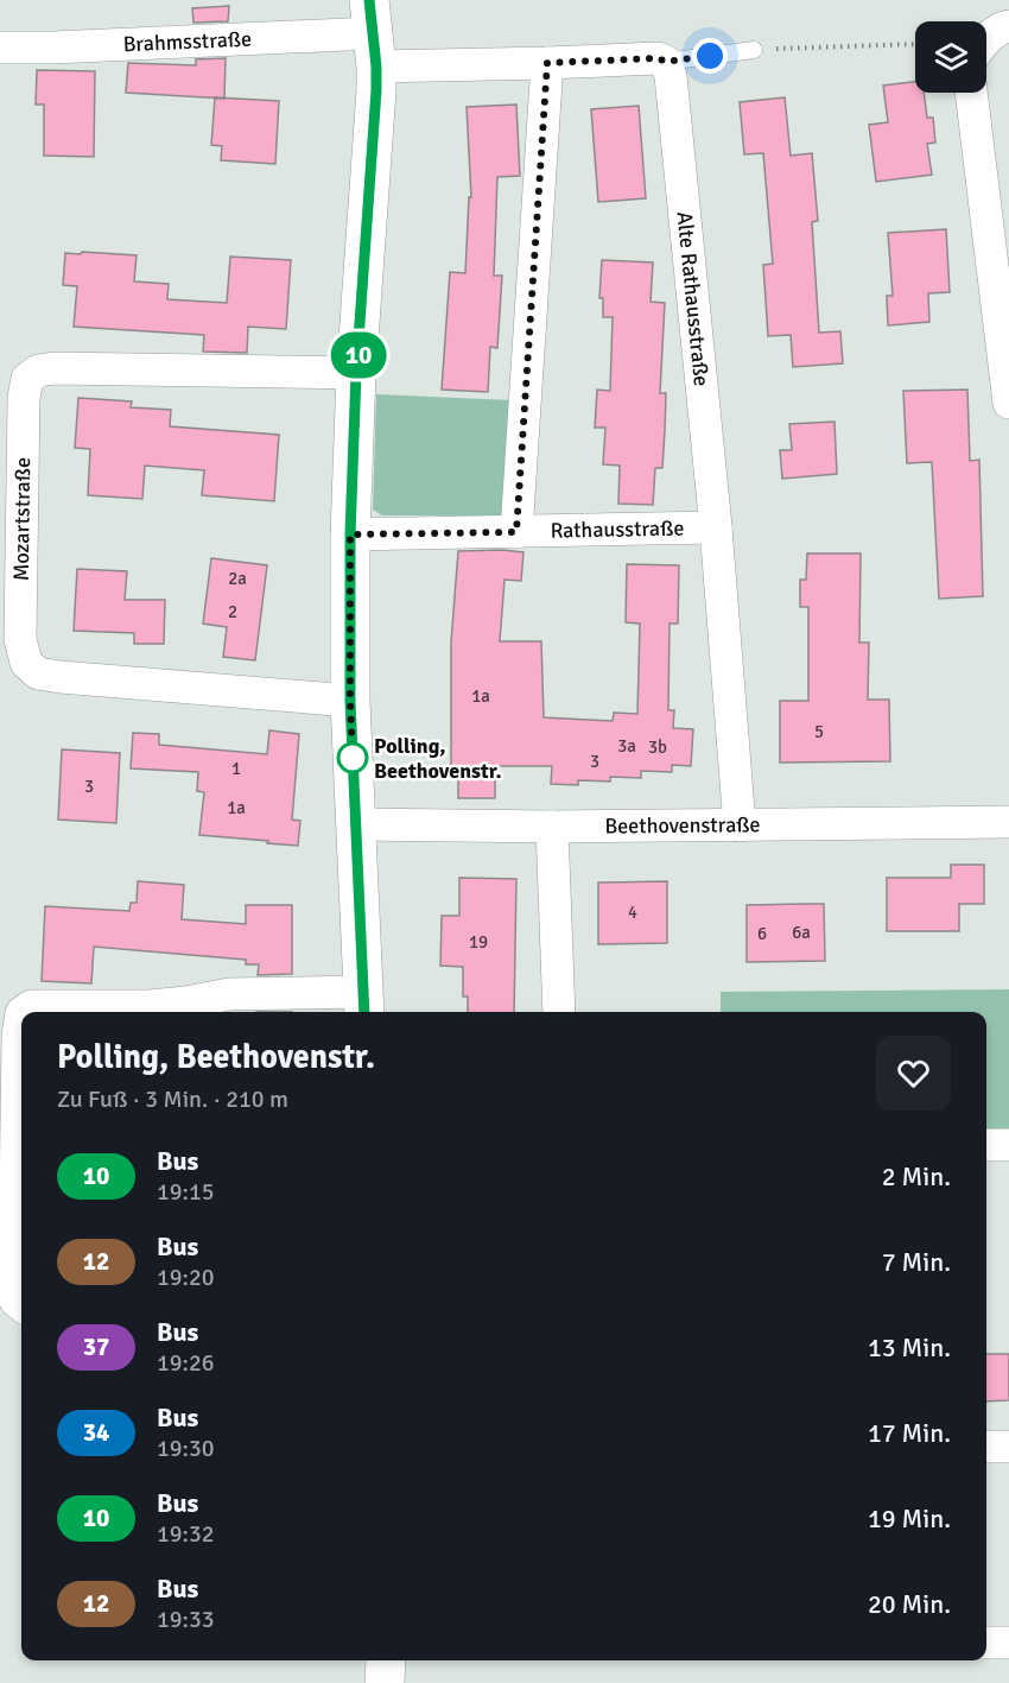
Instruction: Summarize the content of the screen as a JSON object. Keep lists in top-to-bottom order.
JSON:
{
  "streets": {
    "street": [
      "Brahmsstraße",
      "Alte Rathausstraße",
      "Mozartstraße",
      "Rathausstraße",
      "Beethovenstraße"
    ]
  },
  "crossings": [
    ["Alte Rathausstraße", "Rathausstraße"],
    ["Alte Rathausstraße", "Beethovenstraße"]
  ],
  "places": ["Polling, Beethovenstr."],
  "lines": ["bus line 10"],
  "house_numbers": [
    "2a",
    "2",
    "1a",
    "5",
    "3a",
    "3b",
    "3",
    "1",
    "3",
    "1a",
    "4",
    "6a",
    "6",
    "19"
  ],
  "page": {
    "on_map": "10",
    "heading": ["Polling, Beethovenstr.", "Zu Fuß · 3 Min. · 210 m"],
    "list": [
      {
        "mark": "10",
        "name": "Bus",
        "note": "19:15",
        "value": "2 Min."
      },
      {
        "mark": "12",
        "name": "Bus",
        "note": "19:20",
        "value": "7 Min."
      },
      {
        "mark": "37",
        "name": "Bus",
        "note": "19:26",
        "value": "13 Min."
      },
      {
        "mark": "34",
        "name": "Bus",
        "note": "19:30",
        "value": "17 Min."
      },
      {
        "mark": "10",
        "name": "Bus",
        "note": "19:32",
        "value": "19 Min."
      },
      {
        "mark": "12",
        "name": "Bus",
        "note": "19:33",
        "value": "20 Min."
      }
    ]
  }
}
